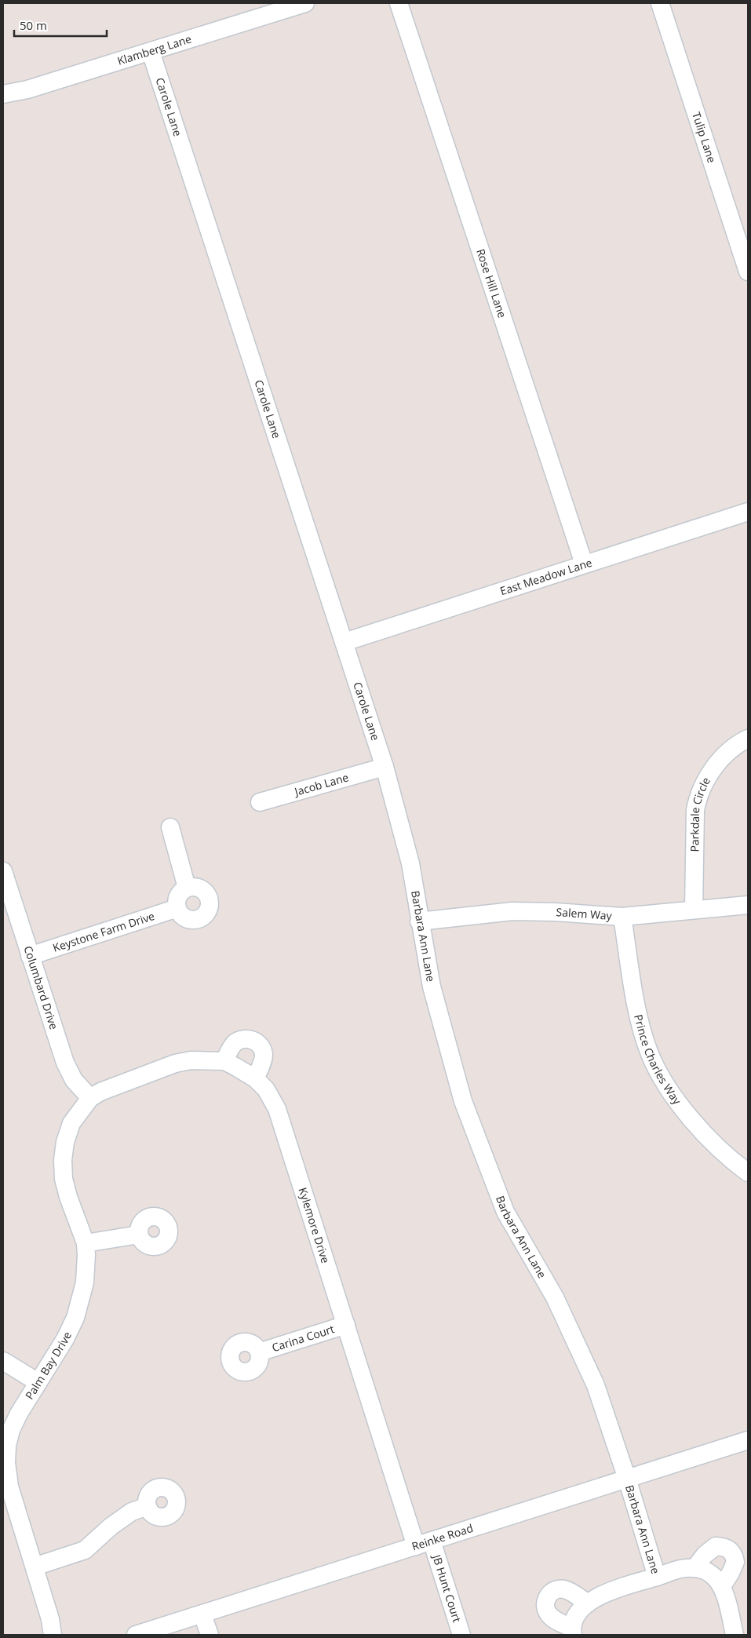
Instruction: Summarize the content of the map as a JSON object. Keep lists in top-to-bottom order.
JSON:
{
  "streets": {
    "street": [
      "Klamberg Lane",
      "Carole Lane",
      "Tulip Lane",
      "Rose Hill Lane",
      "East Meadow Lane",
      "Jacob Lane",
      "Parkdale Circle",
      "Salem Way",
      "Keystone Farm Drive",
      "Barbara Ann Lane",
      "Columbard Drive",
      "Prince Charles Way",
      "Kylemore Drive",
      "Carina Court",
      "Palm Bay Drive",
      "Reinke Road",
      "JB Hunt Court"
    ]
  },
  "crossings": [
    ["Klamberg Lane", "Carole Lane"],
    ["Carole Lane", "East Meadow Lane"],
    ["Carole Lane", "Jacob Lane"],
    ["Carole Lane", "Barbara Ann Lane"],
    ["Rose Hill Lane", "East Meadow Lane"],
    ["Jacob Lane", "Barbara Ann Lane"],
    ["Parkdale Circle", "Salem Way"],
    ["Salem Way", "Barbara Ann Lane"],
    ["Salem Way", "Prince Charles Way"],
    ["Keystone Farm Drive", "Columbard Drive"],
    ["Barbara Ann Lane", "Reinke Road"],
    ["Columbard Drive", "Kylemore Drive"],
    ["Columbard Drive", "Palm Bay Drive"],
    ["Kylemore Drive", "Carina Court"],
    ["Kylemore Drive", "Palm Bay Drive"],
    ["Kylemore Drive", "Reinke Road"],
    ["Kylemore Drive", "JB Hunt Court"],
    ["Reinke Road", "JB Hunt Court"]
  ],
  "scale_bar": "50 m"
}
